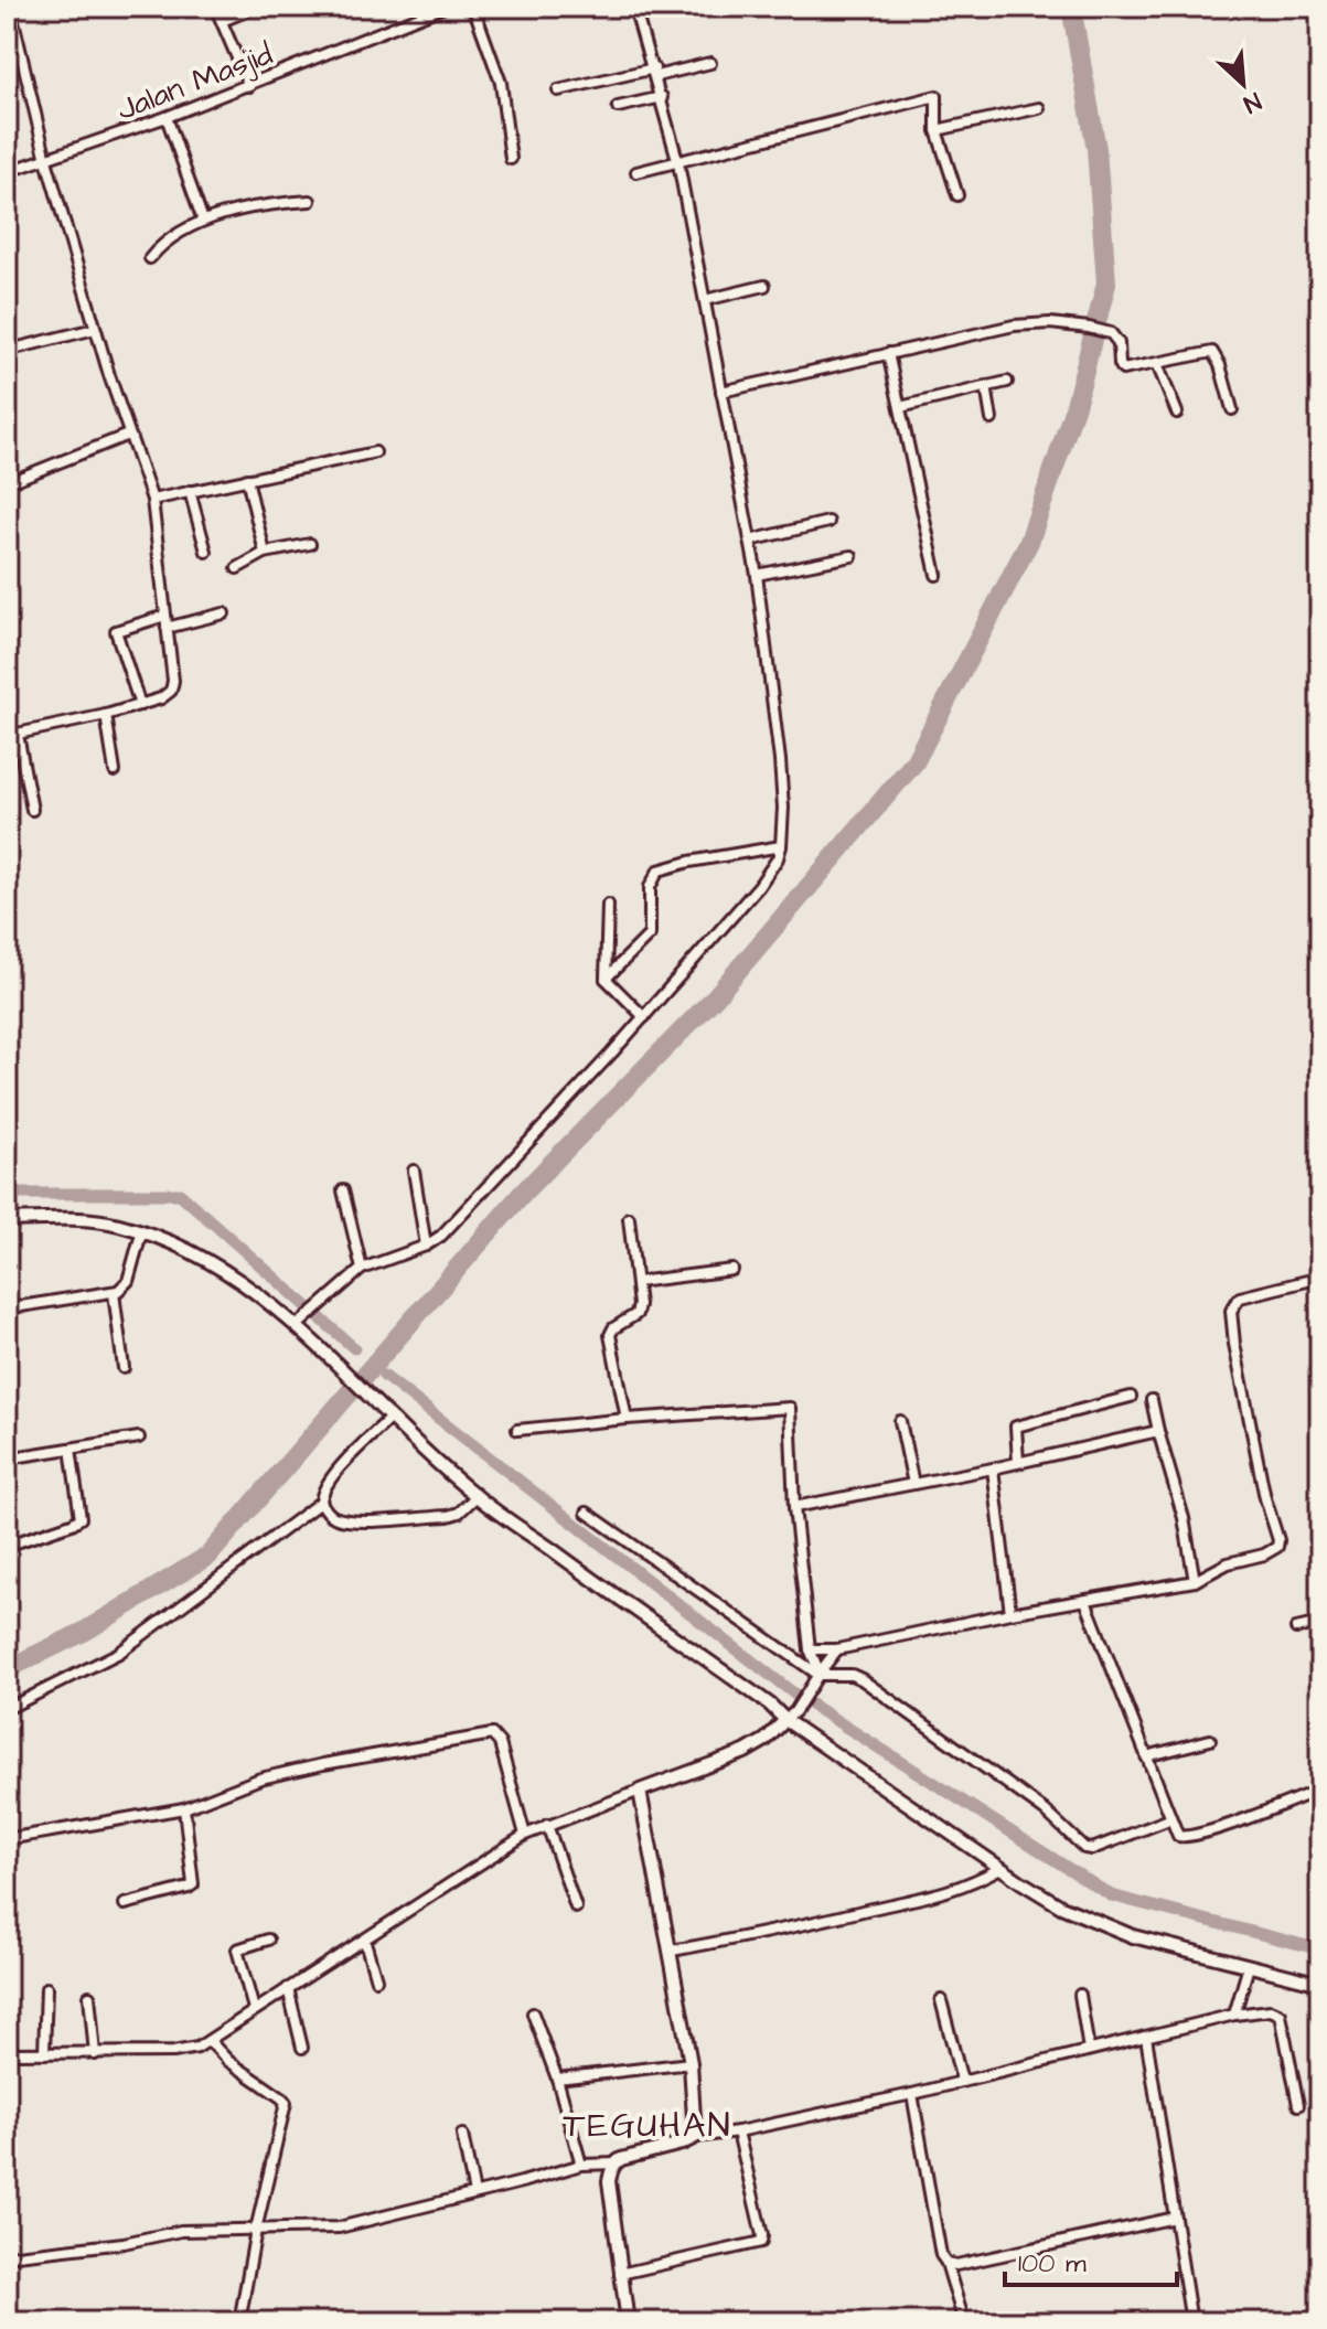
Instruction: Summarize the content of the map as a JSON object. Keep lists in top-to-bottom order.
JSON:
{
  "streets": {
    "street": ["Jalan Masjid"]
  },
  "districts": ["TEGUHAN"],
  "scale_bar": "100 m",
  "north": "bottom right"
}
